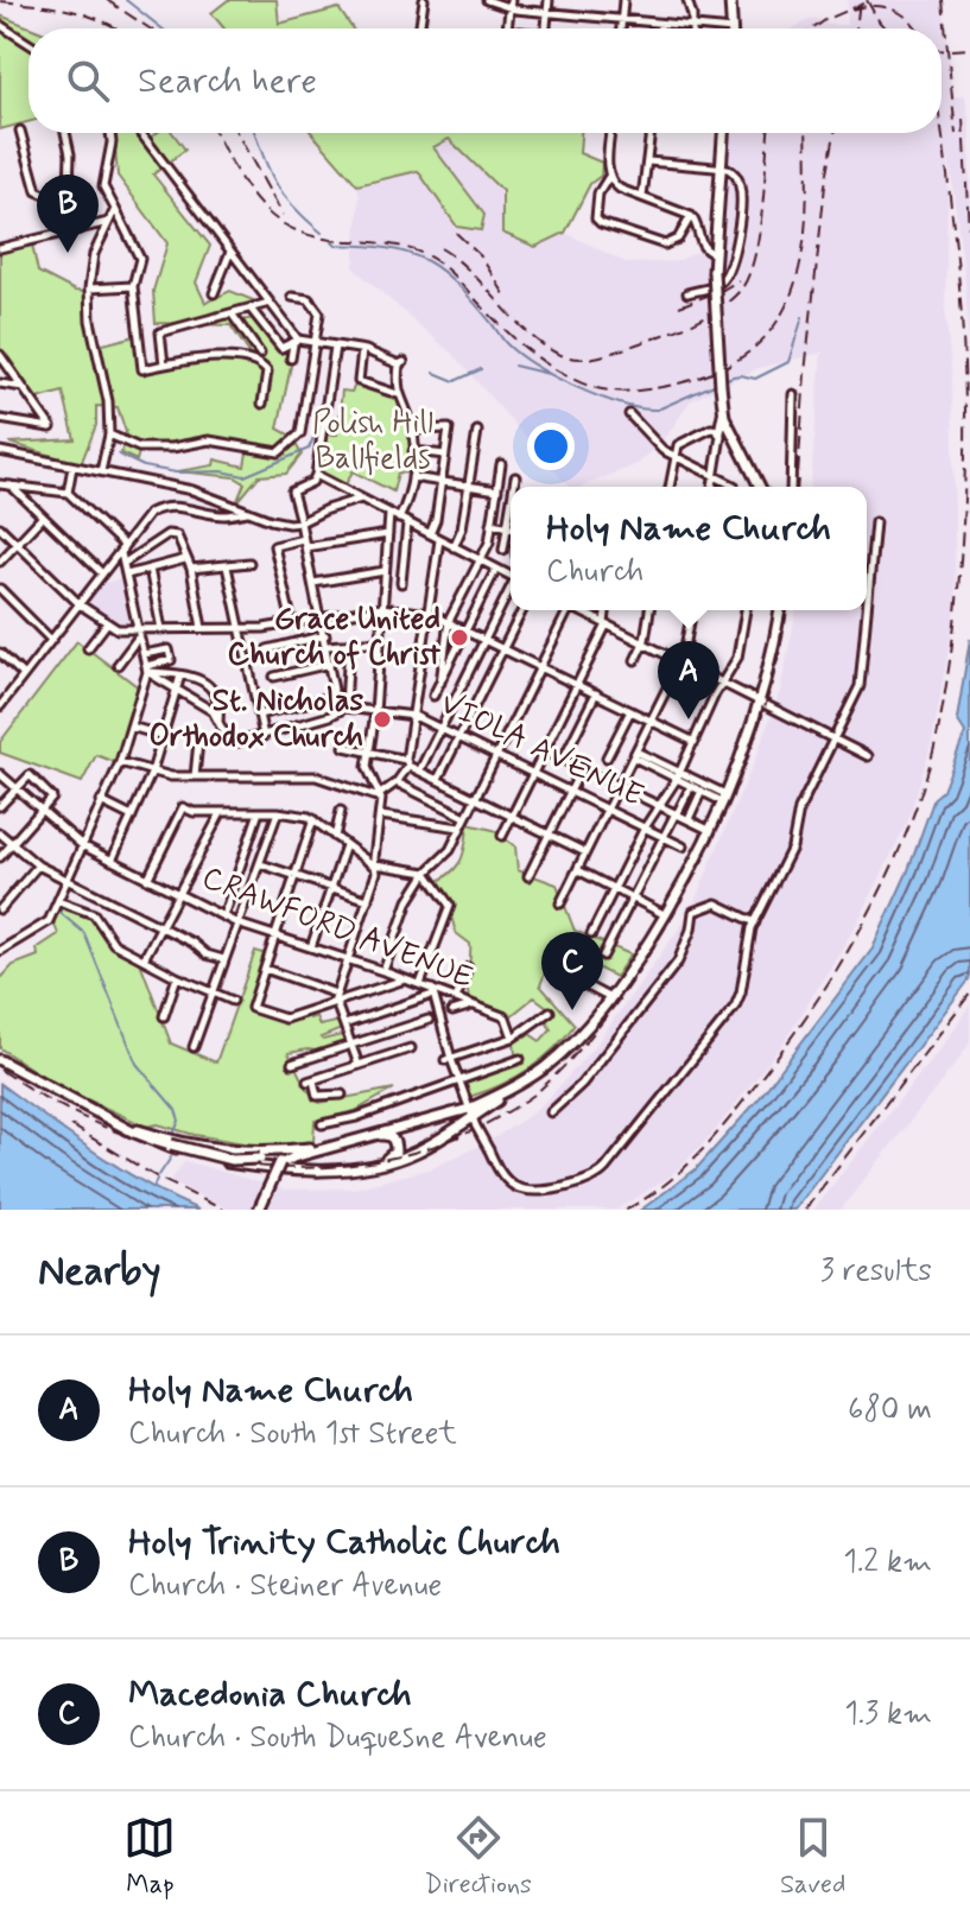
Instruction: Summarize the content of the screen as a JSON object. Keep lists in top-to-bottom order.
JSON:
{
  "streets": {
    "street": ["VIOLA AVENUE", "CRAWFORD AVENUE"]
  },
  "parks": ["Polish Hill Ballfields"],
  "places": ["Grace United Church of Christ", "St. Nicholas Orthodox Church"],
  "page": {
    "search": "Search here",
    "pins": ["B", "A", "C"],
    "popup": ["Holy Name Church", "Church"],
    "heading": ["Nearby", "3 results"],
    "list": [
      {
        "mark": "A",
        "name": "Holy Name Church",
        "note": "Church · South 1st Street",
        "value": "680 m"
      },
      {
        "mark": "B",
        "name": "Holy Trinity Catholic Church",
        "note": "Church · Steiner Avenue",
        "value": "1.2 km"
      },
      {
        "mark": "C",
        "name": "Macedonia Church",
        "note": "Church · South Duquesne Avenue",
        "value": "1.3 km"
      }
    ],
    "nav": ["Map", "Directions", "Saved"]
  }
}
